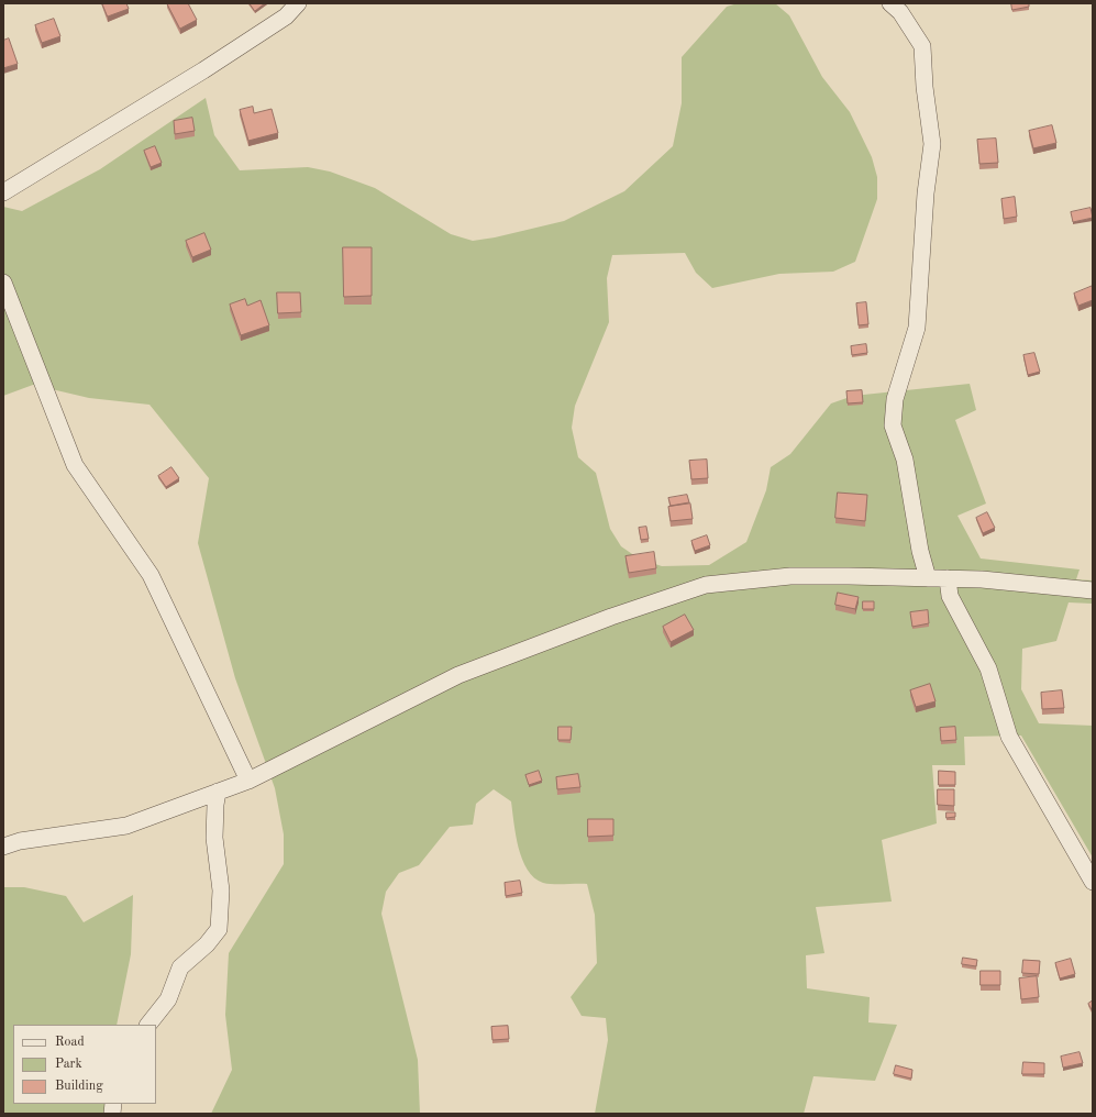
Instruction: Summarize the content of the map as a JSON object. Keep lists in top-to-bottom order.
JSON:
{
  "legend": ["Road", "Park", "Building"]
}
